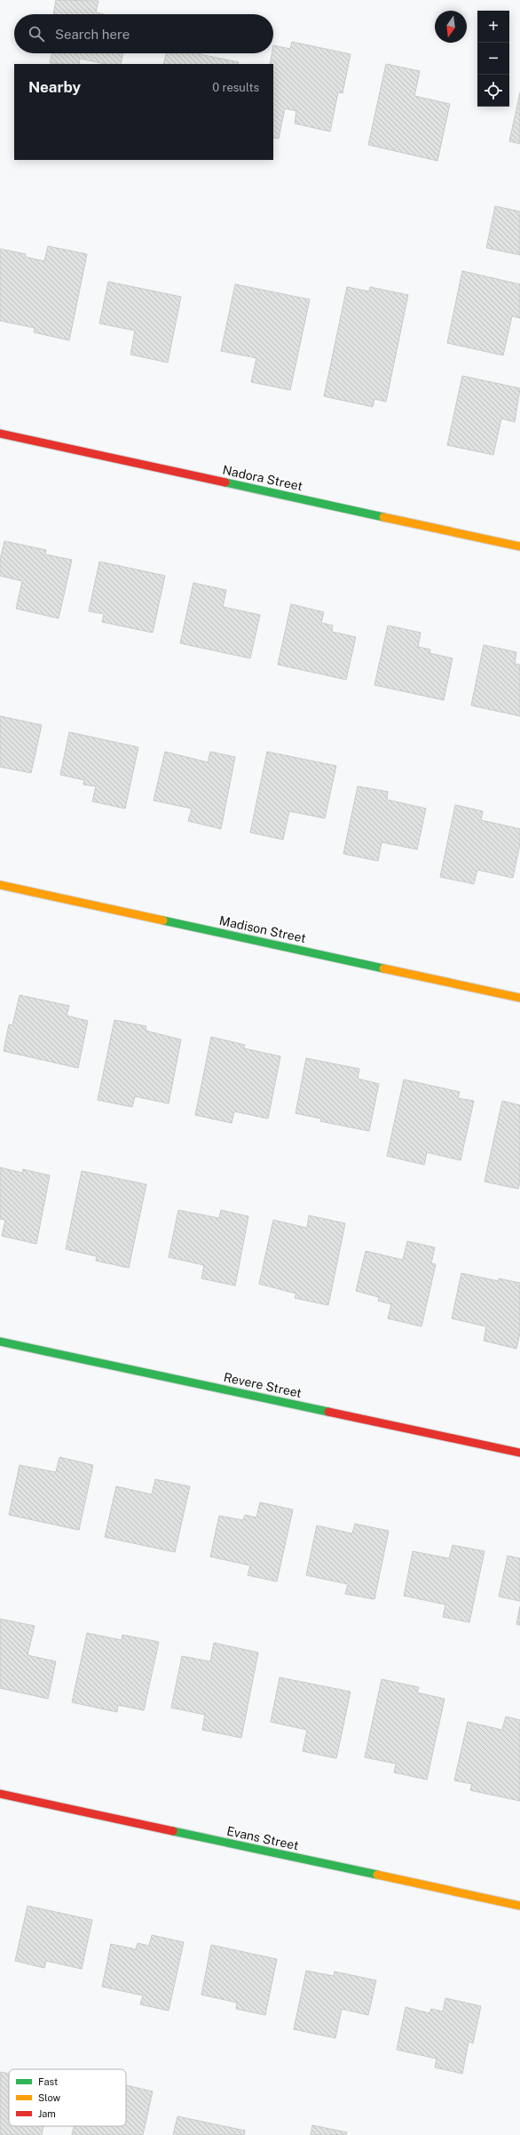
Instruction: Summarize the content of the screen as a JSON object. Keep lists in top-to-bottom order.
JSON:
{
  "streets": {
    "street": [
      "Nadora Street",
      "Madison Street",
      "Revere Street",
      "Evans Street"
    ]
  },
  "legend": ["Fast", "Slow", "Jam"],
  "north": "bottom",
  "page": {
    "map_buttons": ["+", "−"],
    "search": "Search here",
    "heading": ["Nearby", "0 results"]
  }
}
